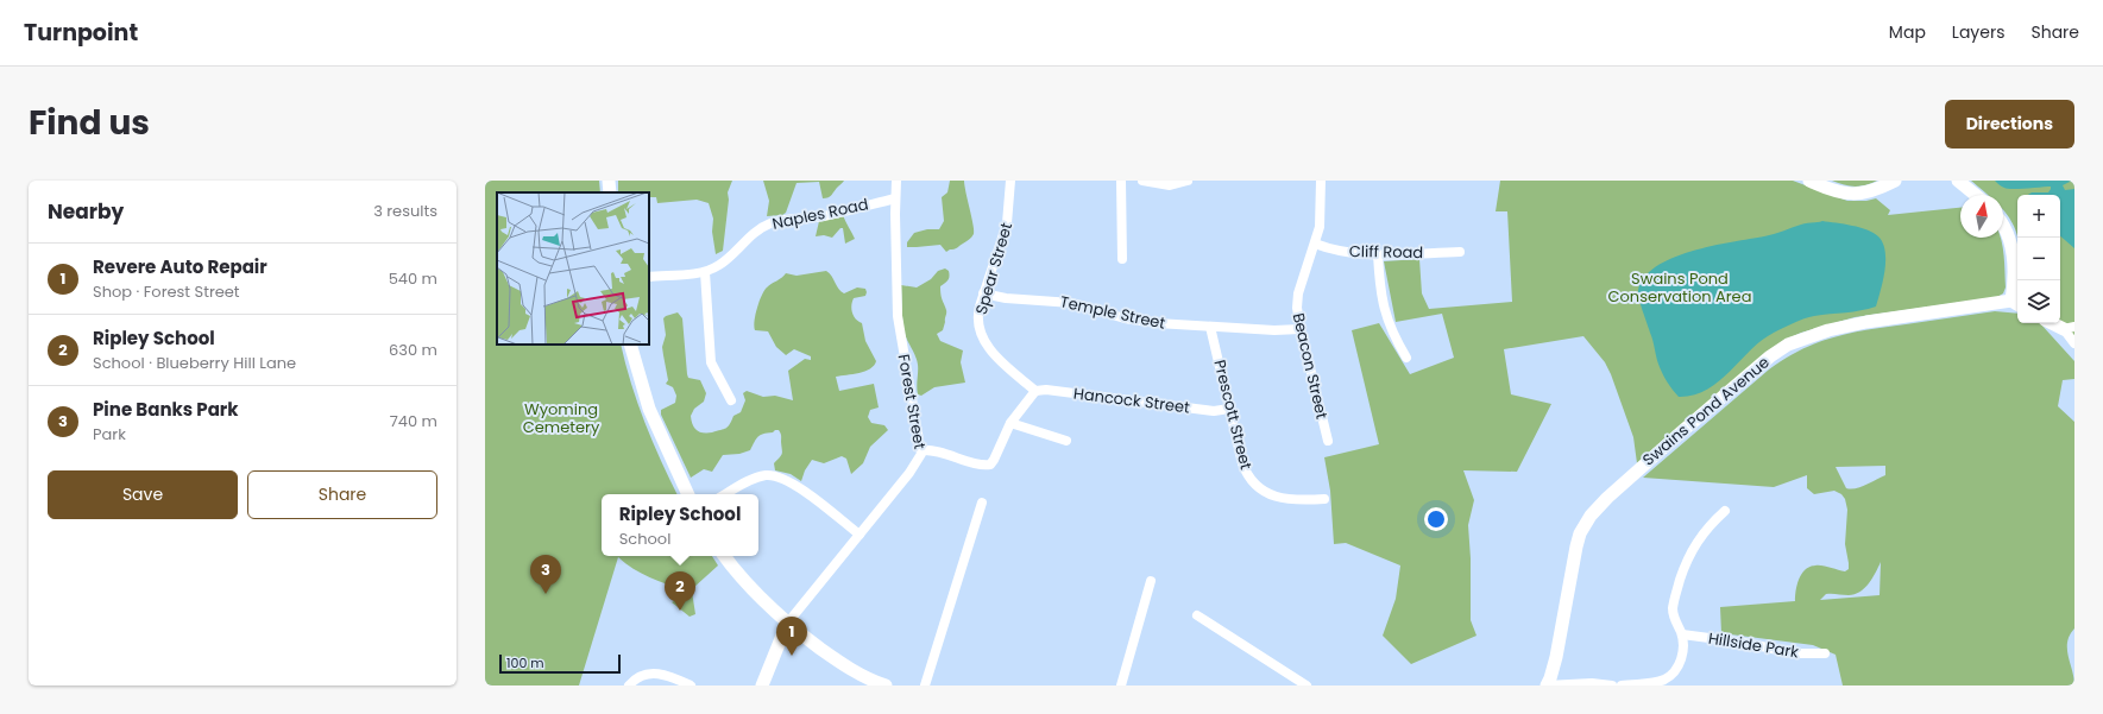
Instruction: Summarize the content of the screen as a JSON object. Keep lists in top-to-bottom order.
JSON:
{
  "streets": {
    "street": [
      "Naples Road",
      "Cliff Road",
      "Spear Street",
      "Temple Street",
      "Beacon Street",
      "Hancock Street",
      "Forest Street",
      "Swains Pond Avenue",
      "Prescott Street",
      "Hillside Park"
    ]
  },
  "crossings": [
    ["Naples Road", "Forest Street"],
    ["Cliff Road", "Beacon Street"],
    ["Spear Street", "Temple Street"],
    ["Spear Street", "Hancock Street"],
    ["Temple Street", "Beacon Street"],
    ["Temple Street", "Prescott Street"],
    ["Hancock Street", "Prescott Street"]
  ],
  "parks": ["Swains Pond Conservation Area", "Wyoming Cemetery"],
  "scale_bar": "100 m",
  "north": "top",
  "page": {
    "header": "Turnpoint",
    "nav": ["Map", "Layers", "Share"],
    "title": "Find us",
    "buttons": [
      "Directions",
      ["Save", "Share"]
    ],
    "heading": ["Nearby", "3 results"],
    "map_buttons": ["+", "−"],
    "list": [
      {
        "mark": "1",
        "name": "Revere Auto Repair",
        "note": "Shop · Forest Street",
        "value": "540 m"
      },
      {
        "mark": "2",
        "name": "Ripley School",
        "note": "School · Blueberry Hill Lane",
        "value": "630 m"
      },
      {
        "mark": "3",
        "name": "Pine Banks Park",
        "note": "Park",
        "value": "740 m"
      }
    ],
    "popup": ["Ripley School", "School"],
    "pins": ["3", "2", "1"],
    "scale": "100 m"
  }
}
